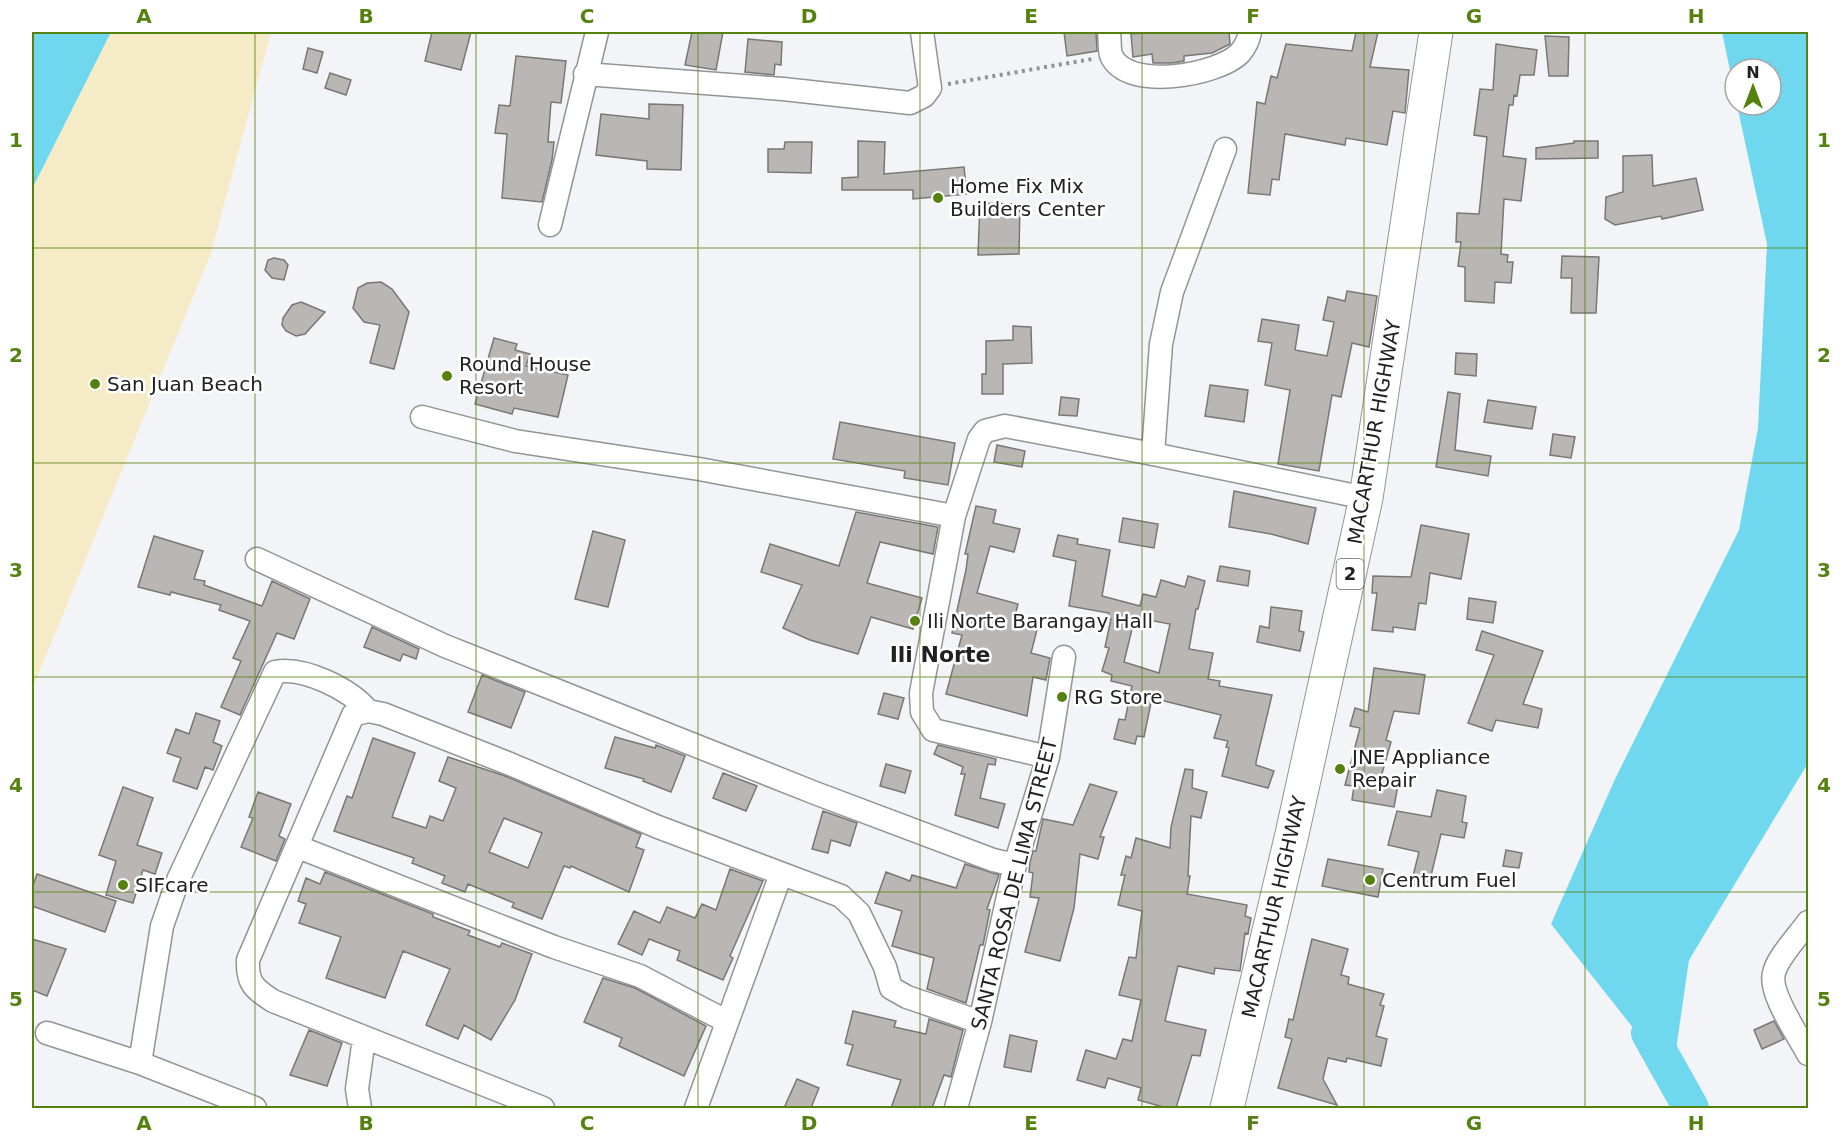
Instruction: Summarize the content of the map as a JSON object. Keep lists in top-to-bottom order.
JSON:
{
  "streets": {
    "highway": ["MACARTHUR HIGHWAY", "2"],
    "street": ["SANTA ROSA DE LIMA STREET"]
  },
  "districts": ["Ili Norte"],
  "places": [
    "Home Fix Mix Builders Center",
    "Round House Resort",
    "San Juan Beach",
    "Ili Norte Barangay Hall",
    "RG Store",
    "JNE Appliance Repair",
    "Centrum Fuel",
    "SIFcare"
  ],
  "north": "top",
  "grid": {
    "columns": [
      "A",
      "B",
      "C",
      "D",
      "E",
      "F",
      "G",
      "H"
    ],
    "rows": [
      "1",
      "2",
      "3",
      "4",
      "5"
    ]
  }
}
